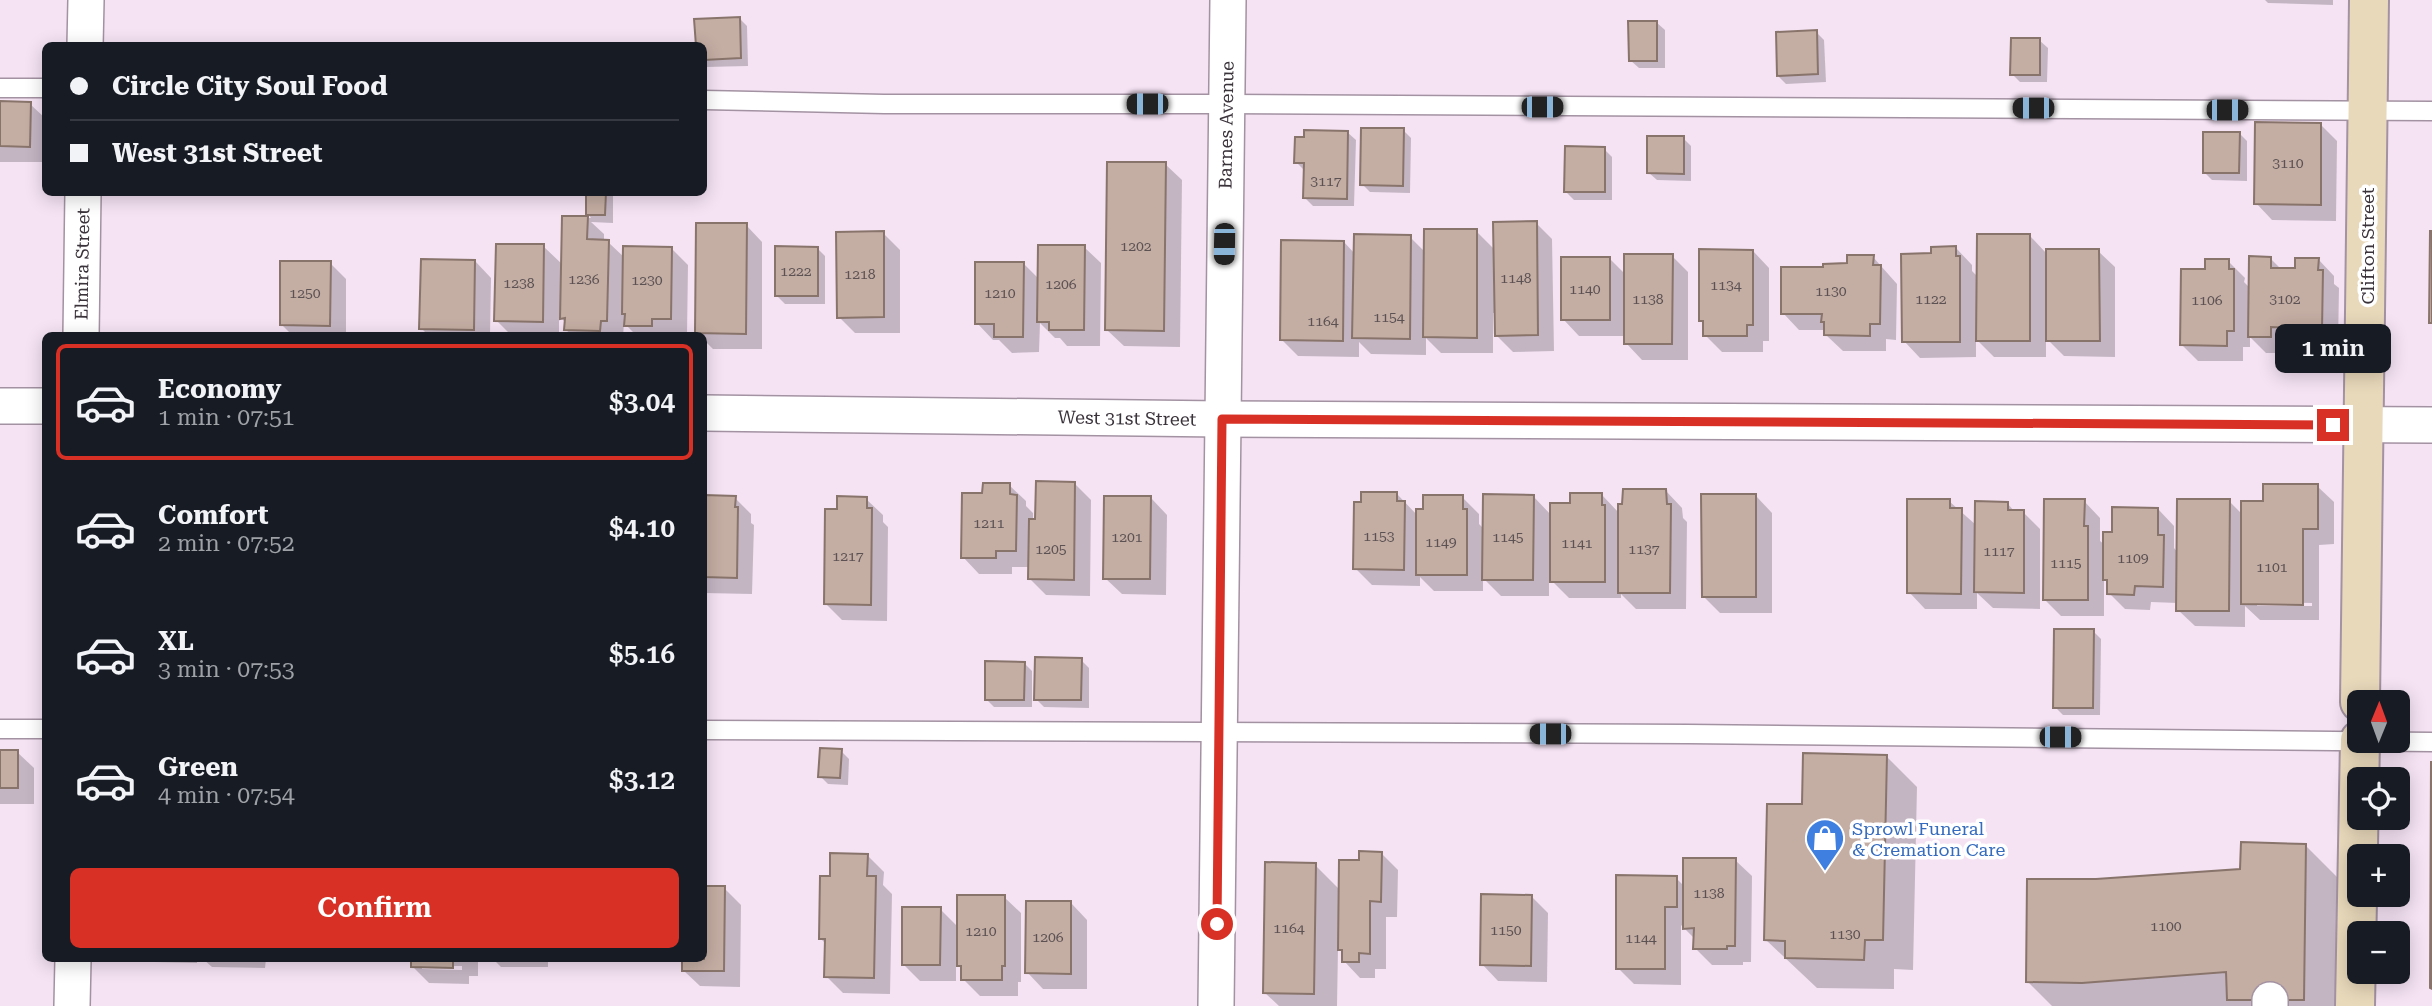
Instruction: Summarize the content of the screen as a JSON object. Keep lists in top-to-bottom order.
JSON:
{
  "streets": {
    "street": [
      "Barnes Avenue",
      "Clifton Street",
      "Elmira Street",
      "West 31st Street"
    ]
  },
  "crossings": [
    ["Barnes Avenue", "West 31st Street"],
    ["Clifton Street", "West 31st Street"]
  ],
  "places": {
    "shop": ["Sprowl Funeral & Cremation Care"]
  },
  "house_numbers": [
    "3110",
    "3117",
    "1202",
    "1222",
    "1218",
    "1148",
    "1236",
    "1230",
    "1238",
    "1206",
    "1134",
    "1140",
    "1130",
    "1250",
    "1210",
    "1138",
    "1122",
    "3102",
    "1106",
    "1154",
    "1164",
    "1211",
    "1153",
    "1201",
    "1145",
    "1149",
    "1141",
    "1205",
    "1137",
    "1117",
    "1217",
    "1109",
    "1115",
    "1101",
    "1138",
    "1100",
    "1164",
    "1150",
    "1210",
    "1130",
    "1206",
    "1144"
  ],
  "north": "top",
  "page": {
    "banner": ["Circle City Soul Food", "West 31st Street"],
    "bubble": "1 min",
    "list": [
      {
        "name": "Economy",
        "note": "1 min · 07:51",
        "value": "$3.04"
      },
      {
        "name": "Comfort",
        "note": "2 min · 07:52",
        "value": "$4.10"
      },
      {
        "name": "XL",
        "note": "3 min · 07:53",
        "value": "$5.16"
      },
      {
        "name": "Green",
        "note": "4 min · 07:54",
        "value": "$3.12"
      }
    ],
    "map_buttons": ["+", "−"],
    "buttons": "Confirm"
  }
}
